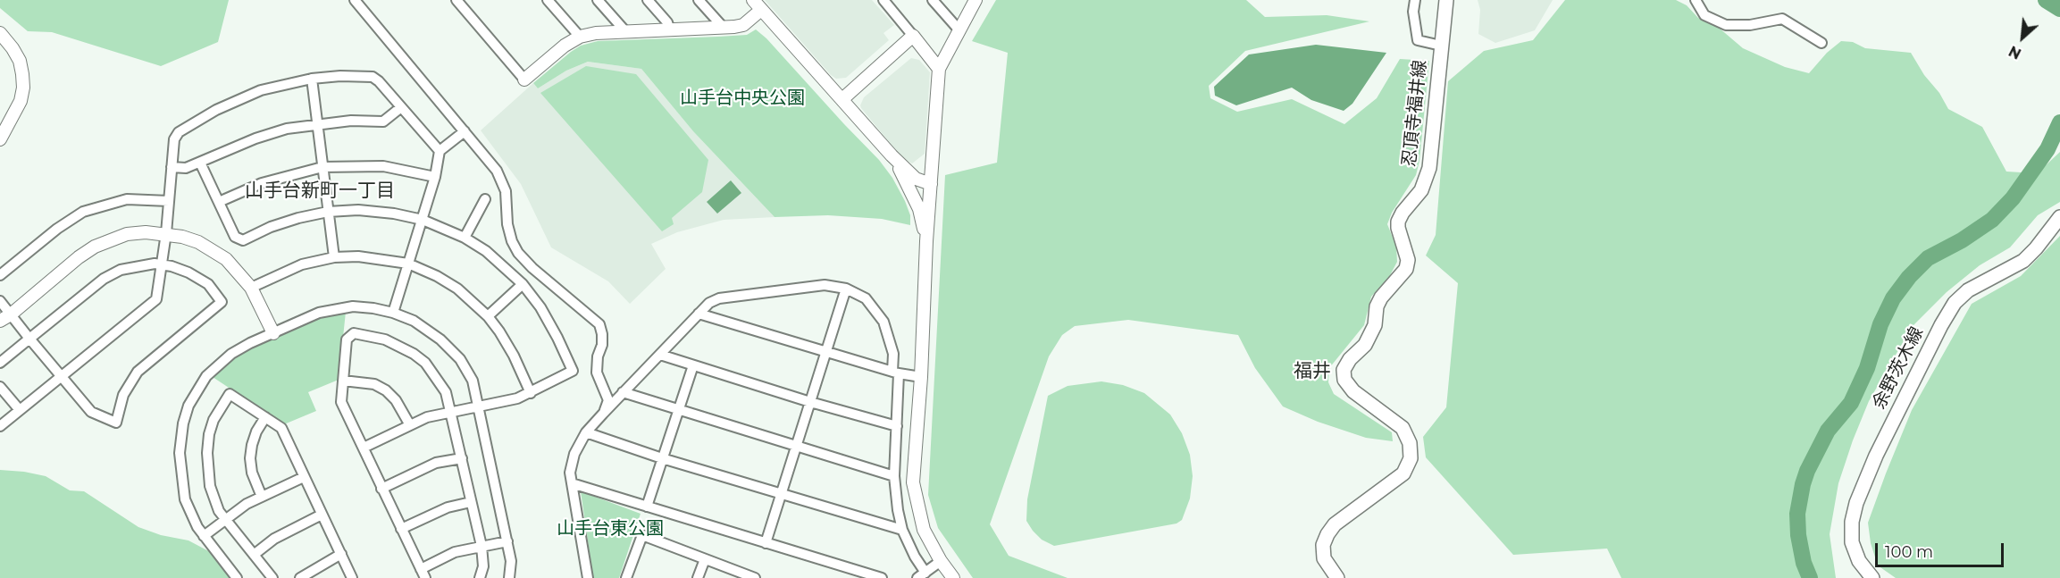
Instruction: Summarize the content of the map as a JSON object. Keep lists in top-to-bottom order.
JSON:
{
  "streets": {
    "main road": ["忍頂寺福井線", "余野茨木線"]
  },
  "districts": ["山手台新町一丁目", "福井"],
  "parks": ["山手台中央公園", "山手台東公園"],
  "scale_bar": "100 m",
  "north": "bottom left"
}
